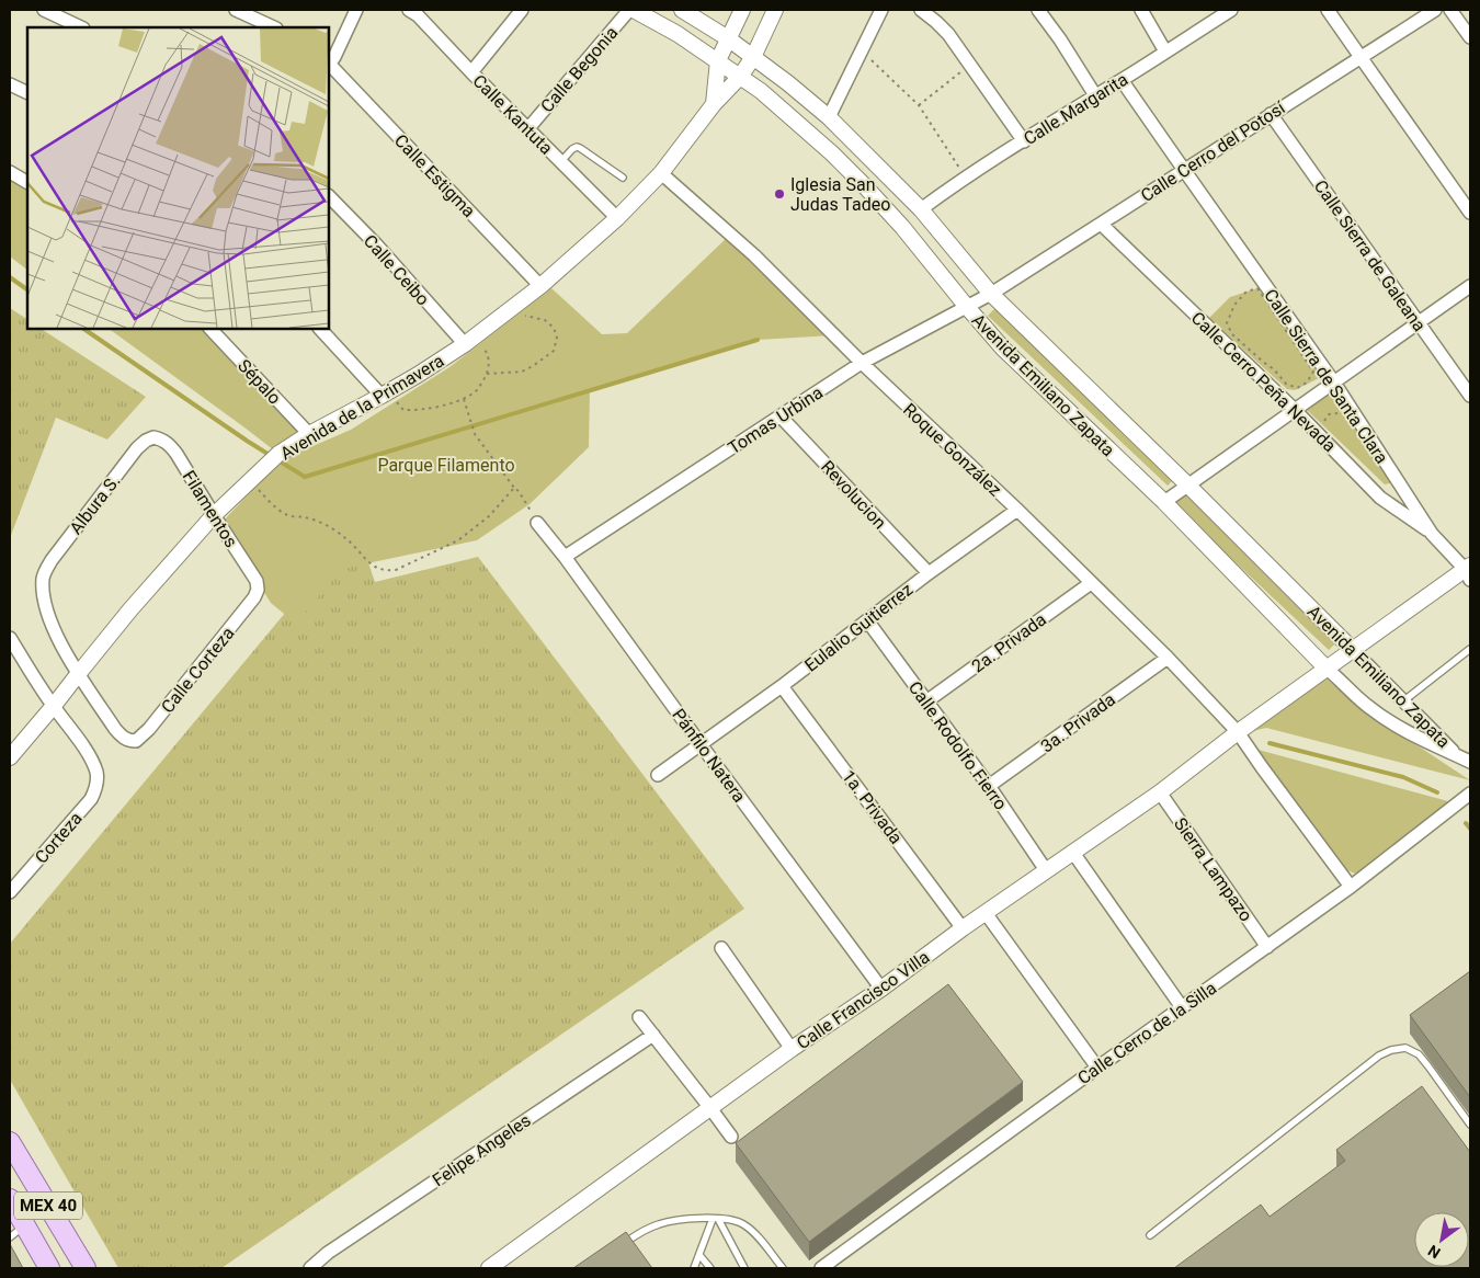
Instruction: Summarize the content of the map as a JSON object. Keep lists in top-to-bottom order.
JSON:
{
  "streets": {
    "main road": ["MEX 40"],
    "street": [
      "Calle Begonia",
      "Calle Margarita",
      "Calle Kantuta",
      "Calle Cerro del Potosí",
      "Calle Estigma",
      "Calle Sierra de Galeana",
      "Calle Ceibo",
      "Calle Sierra de Santa Clara",
      "Sépalo",
      "Calle Cerro Peña Nevada",
      "Avenida Emiliano Zapata",
      "Avenida de la Primavera",
      "Tomas Urbina",
      "Roque González",
      "Revolucion",
      "Albura S.",
      "Filamentos",
      "Eulalio Guitierrez",
      "2a. Privada",
      "Calle Corteza",
      "3a. Privada",
      "Calle Rodolfo Fierro",
      "Pánfilo Natera",
      "1a. Privada",
      "Corteza",
      "Sierra Lampazo",
      "Calle Francisco Villa",
      "Calle Cerro de la Silla",
      "Felipe Angeles"
    ]
  },
  "crossings": [
    ["Calle Begonia", "Calle Kantuta"],
    ["Calle Begonia", "Avenida Emiliano Zapata"],
    ["Calle Margarita", "Calle Sierra de Santa Clara"],
    ["Calle Margarita", "Avenida Emiliano Zapata"],
    ["Calle Kantuta", "Avenida de la Primavera"],
    ["Calle Cerro del Potosí", "Calle Sierra de Galeana"],
    ["Calle Cerro del Potosí", "Calle Sierra de Santa Clara"],
    ["Calle Cerro del Potosí", "Calle Cerro Peña Nevada"],
    ["Calle Cerro del Potosí", "Avenida Emiliano Zapata"],
    ["Calle Cerro del Potosí", "Tomas Urbina"],
    ["Calle Estigma", "Avenida de la Primavera"],
    ["Calle Ceibo", "Avenida de la Primavera"],
    ["Calle Sierra de Santa Clara", "Calle Cerro Peña Nevada"],
    ["Calle Sierra de Santa Clara", "Calle Francisco Villa"],
    ["Sépalo", "Avenida de la Primavera"],
    ["Avenida Emiliano Zapata", "Avenida de la Primavera"],
    ["Avenida Emiliano Zapata", "Tomas Urbina"],
    ["Avenida Emiliano Zapata", "Calle Francisco Villa"],
    ["Avenida de la Primavera", "Roque González"],
    ["Avenida de la Primavera", "Albura S."],
    ["Avenida de la Primavera", "Filamentos"],
    ["Avenida de la Primavera", "Calle Corteza"],
    ["Avenida de la Primavera", "Corteza"],
    ["Tomas Urbina", "Roque González"],
    ["Tomas Urbina", "Revolucion"],
    ["Tomas Urbina", "Pánfilo Natera"],
    ["Roque González", "Eulalio Guitierrez"],
    ["Roque González", "2a. Privada"],
    ["Roque González", "3a. Privada"],
    ["Roque González", "Calle Francisco Villa"],
    ["Roque González", "Calle Cerro de la Silla"],
    ["Revolucion", "Eulalio Guitierrez"],
    ["Albura S.", "Filamentos"],
    ["Albura S.", "Calle Corteza"],
    ["Filamentos", "Calle Corteza"],
    ["Eulalio Guitierrez", "Calle Rodolfo Fierro"],
    ["Eulalio Guitierrez", "Pánfilo Natera"],
    ["Eulalio Guitierrez", "1a. Privada"],
    ["2a. Privada", "Calle Rodolfo Fierro"],
    ["3a. Privada", "Calle Rodolfo Fierro"],
    ["Calle Rodolfo Fierro", "Calle Francisco Villa"],
    ["Pánfilo Natera", "Calle Francisco Villa"],
    ["1a. Privada", "Calle Francisco Villa"],
    ["Sierra Lampazo", "Calle Francisco Villa"],
    ["Sierra Lampazo", "Calle Cerro de la Silla"]
  ],
  "parks": ["Parque Filamento"],
  "places": ["Iglesia San Judas Tadeo"],
  "north": "bottom left"
}
